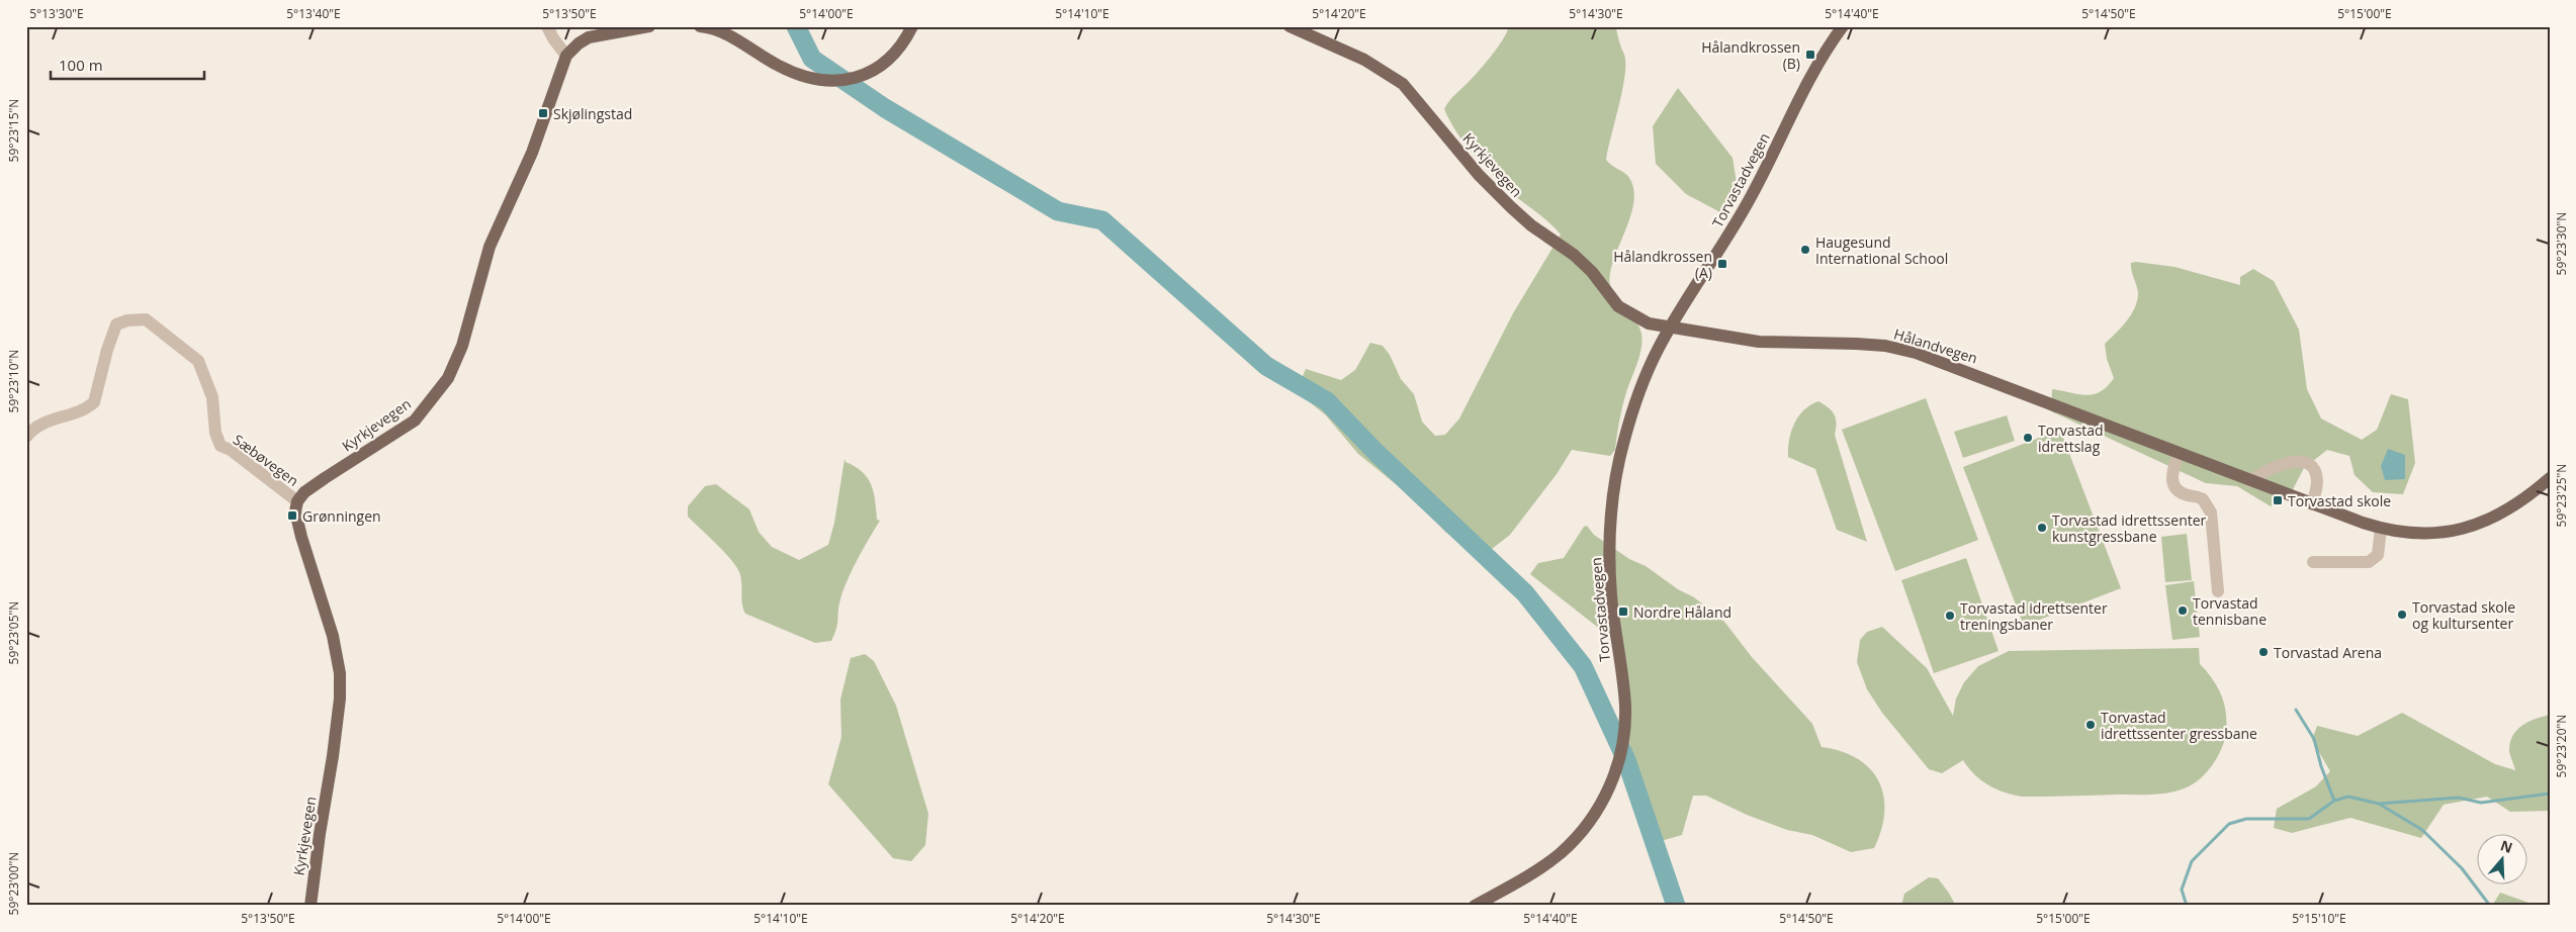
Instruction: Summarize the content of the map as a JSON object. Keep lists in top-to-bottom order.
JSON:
{
  "streets": {
    "main road": ["Kyrkjevegen", "Torvastadvegen", "Hålandvegen"],
    "street": ["Sæbøvegen"]
  },
  "crossings": [
    ["Kyrkjevegen", "Torvastadvegen"],
    ["Kyrkjevegen", "Hålandvegen"],
    ["Kyrkjevegen", "Sæbøvegen"],
    ["Torvastadvegen", "Hålandvegen"]
  ],
  "places": {
    "transit": [
      "Hålandkrossen (B)",
      "Skjølingstad",
      "Hålandkrossen (A)",
      "Torvastad skole",
      "Grønningen",
      "Nordre Håland"
    ],
    "other": [
      "Haugesund International School",
      "Torvastad idrettslag",
      "Torvastad idrettssenter kunstgressbane",
      "Torvastad tennisbane",
      "Torvastad skole og kultursenter",
      "Torvastad idrettsenter treningsbaner",
      "Torvastad Arena",
      "Torvastad idrettssenter gressbane"
    ]
  },
  "scale_bar": "100 m",
  "north": "top",
  "coordinates": [
    "5°13'30\"E",
    "5°13'40\"E",
    "5°13'50\"E",
    "5°14'00\"E",
    "5°14'10\"E",
    "5°14'20\"E",
    "5°14'30\"E",
    "5°14'40\"E",
    "5°14'50\"E",
    "5°15'00\"E",
    "59°23'15\"N",
    "59°23'30\"N",
    "59°23'10\"N",
    "59°23'25\"N",
    "59°23'05\"N",
    "59°23'20\"N",
    "59°23'00\"N",
    "5°15'10\"E"
  ]
}
